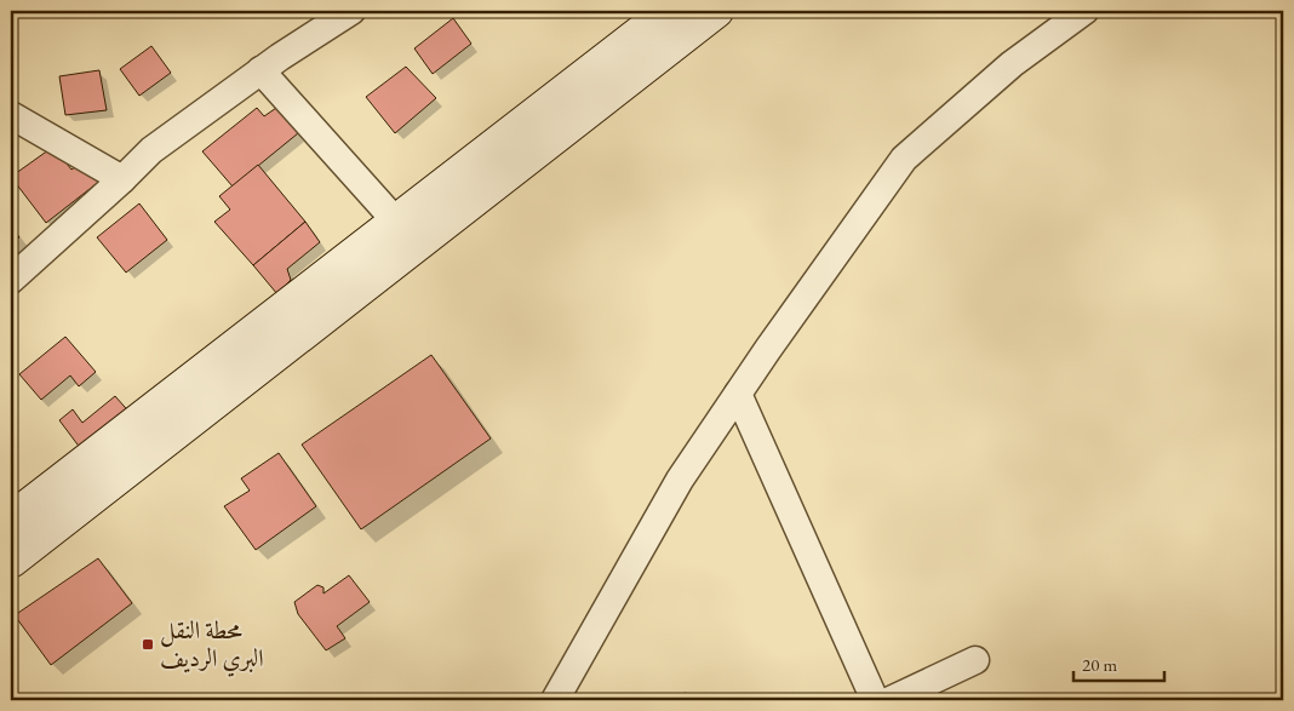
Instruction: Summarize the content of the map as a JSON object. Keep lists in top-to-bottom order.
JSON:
{
  "places": {
    "transit": ["محطة النقل البري الرديف"]
  },
  "scale_bar": "20 m"
}
